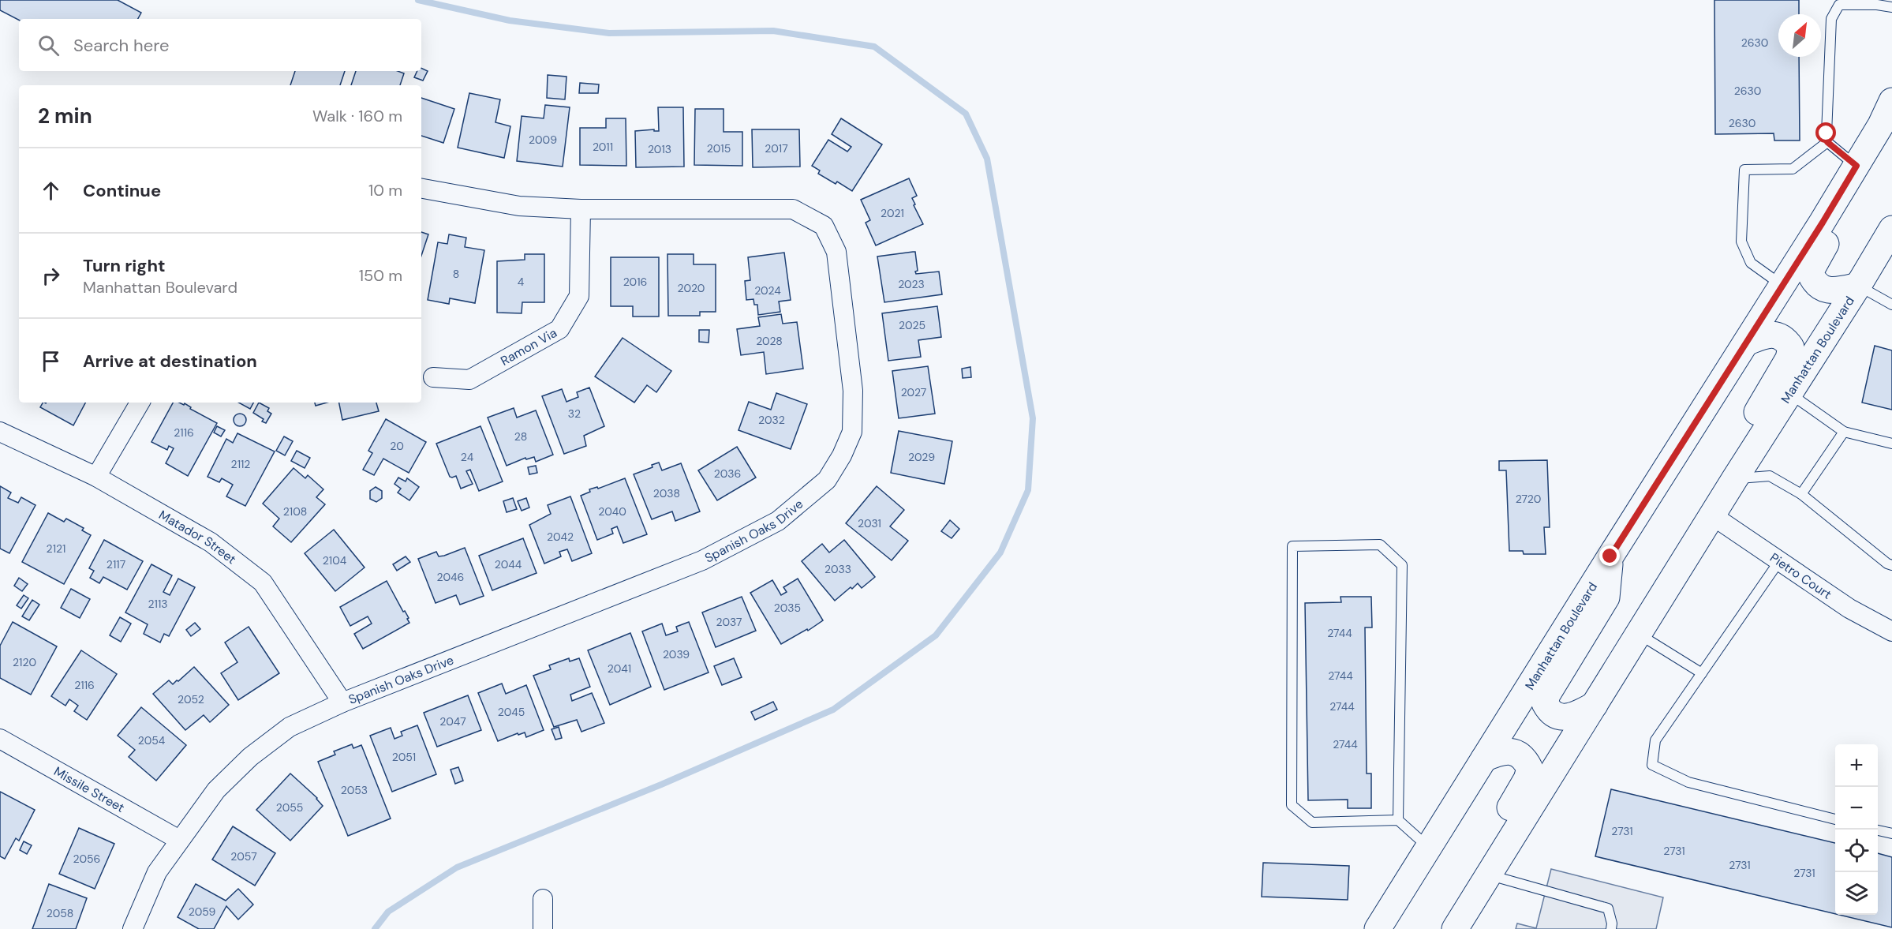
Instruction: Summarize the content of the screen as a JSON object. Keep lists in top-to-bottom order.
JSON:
{
  "streets": {
    "street": [
      "Ramon Via",
      "Manhattan Boulevard",
      "Spanish Oaks Drive",
      "Matador Street",
      "Pietro Court",
      "Missile Street"
    ]
  },
  "crossings": [
    ["Ramon Via", "Spanish Oaks Drive"],
    ["Manhattan Boulevard", "Pietro Court"],
    ["Spanish Oaks Drive", "Matador Street"],
    ["Spanish Oaks Drive", "Missile Street"]
  ],
  "house_numbers": [
    "2630",
    "2630",
    "2630",
    "2009",
    "2011",
    "2015",
    "2017",
    "2013",
    "2021",
    "8",
    "4",
    "2016",
    "2023",
    "2020",
    "2024",
    "2025",
    "2028",
    "2027",
    "32",
    "2032",
    "2116",
    "28",
    "20",
    "24",
    "2029",
    "2112",
    "2036",
    "2038",
    "2720",
    "2108",
    "2040",
    "2031",
    "2042",
    "2121",
    "2104",
    "2117",
    "2044",
    "2033",
    "2046",
    "2113",
    "2035",
    "2037",
    "2744",
    "2039",
    "2120",
    "2041",
    "2744",
    "2116",
    "2052",
    "2744",
    "2045",
    "2047",
    "2054",
    "2744",
    "2051",
    "2053",
    "2055",
    "2731",
    "2731",
    "2057",
    "2056",
    "2731",
    "2731",
    "2059",
    "2058"
  ],
  "north": "top right",
  "page": {
    "search": "Search here",
    "heading": ["2 min", "Walk · 160 m"],
    "list": [
      ["Continue", "10 m"],
      ["Turn right", "Manhattan Boulevard", "150 m"],
      "Arrive at destination"
    ],
    "map_buttons": ["+", "−"]
  }
}
